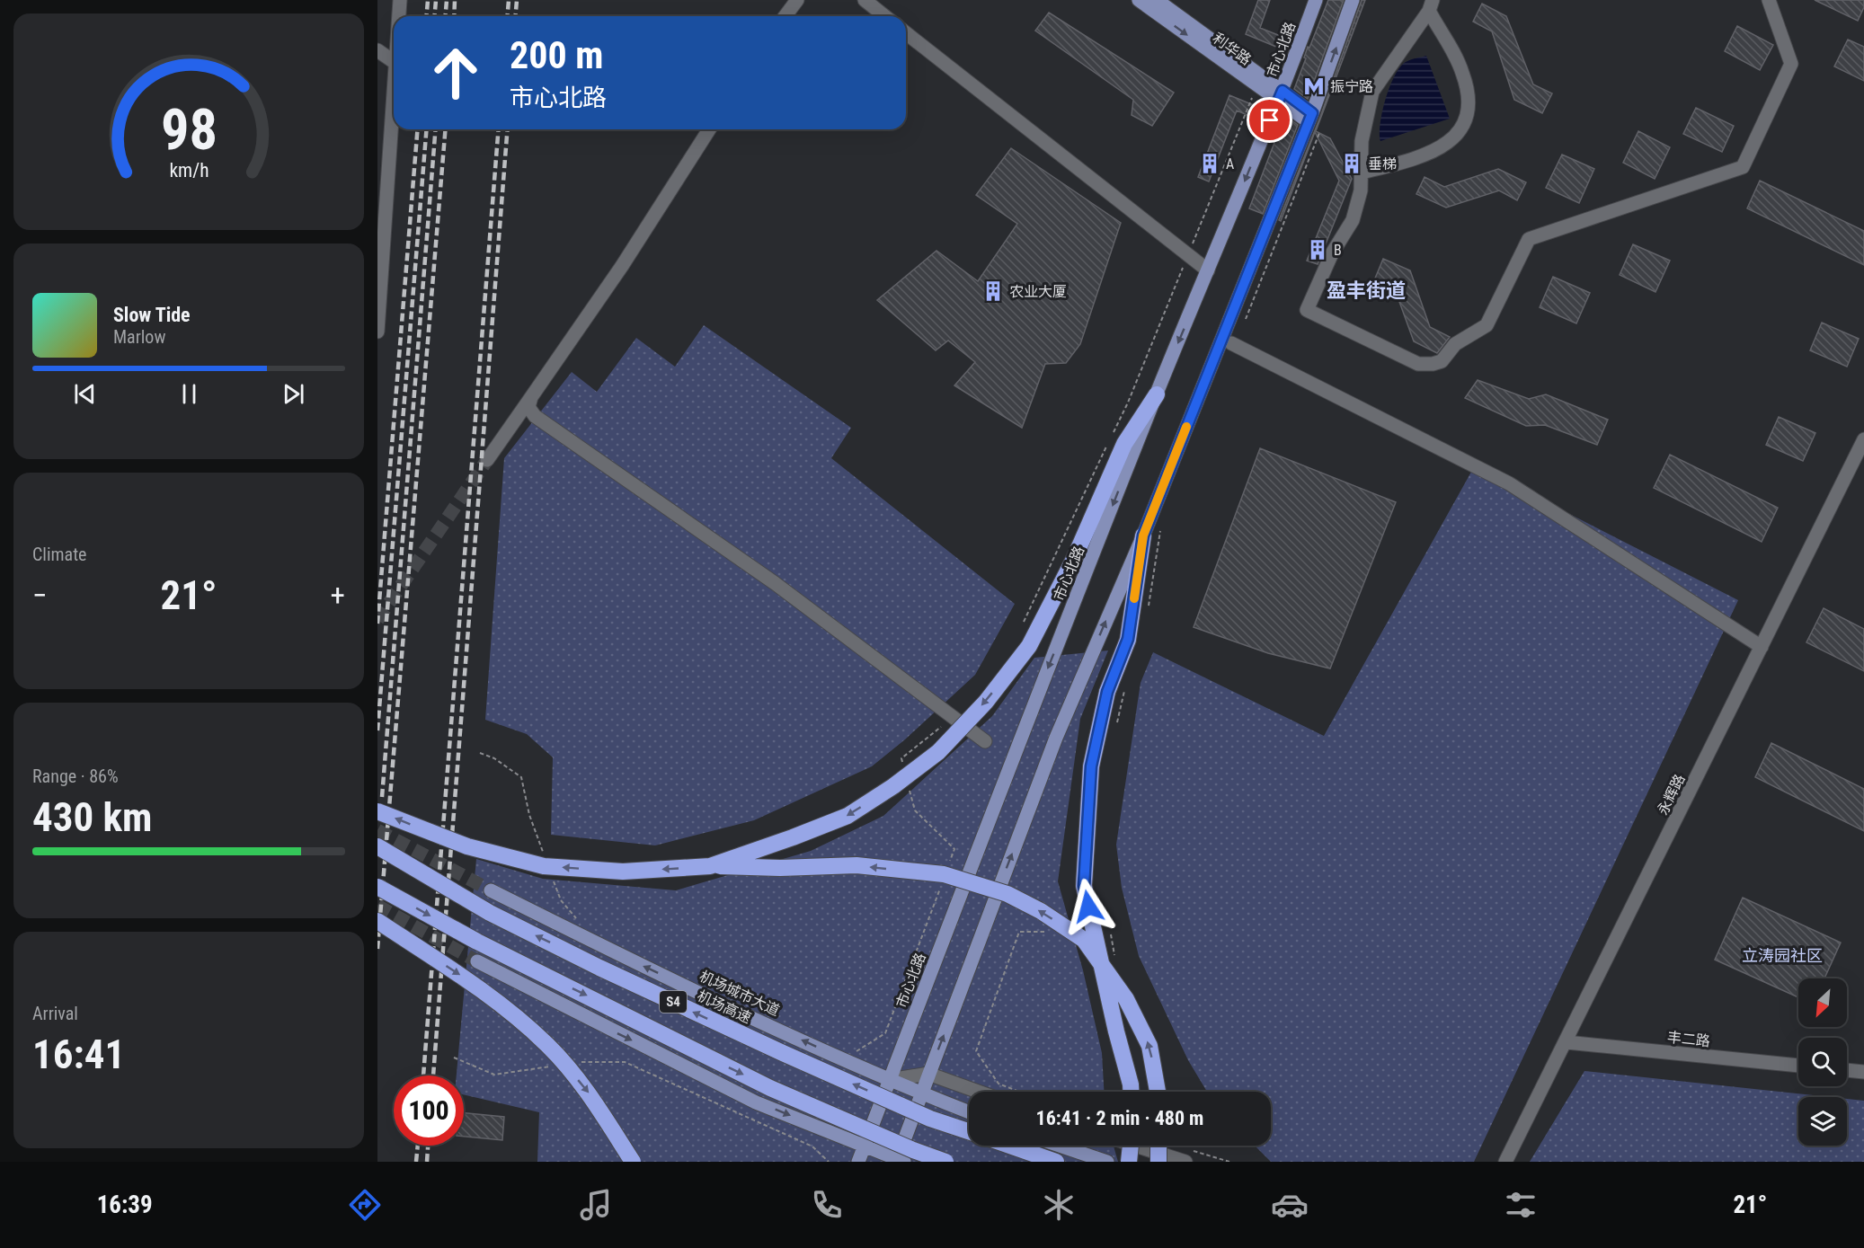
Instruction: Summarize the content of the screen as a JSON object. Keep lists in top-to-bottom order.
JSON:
{
  "streets": {
    "highway": ["S4", "机场高速"],
    "main road": ["利华路", "市心北路", "机场城市大道"],
    "street": ["永辉路", "丰二路"]
  },
  "crossings": [
    ["利华路", "市心北路"],
    ["市心北路", "机场城市大道"],
    ["永辉路", "丰二路"]
  ],
  "districts": ["盈丰街道", "立涛园社区"],
  "places": {
    "metro station": ["振宁路"],
    "building": [
      "A",
      "垂梯",
      "B",
      "农业大厦"
    ]
  },
  "north": "bottom left",
  "page": {
    "turn": ["200 m", "市心北路"],
    "song": ["Slow Tide", "Marlow"],
    "tile": [
      "Climate",
      ["Range · 86%", "430 km"],
      ["Arrival", "16:41"]
    ],
    "heat": ["−", "21°", "+"],
    "limit": "100",
    "trip": "16:41 · 2 min · 480 m",
    "tabs": ["16:39", "21°"],
    "gauge": ["98", "km/h"]
  }
}
